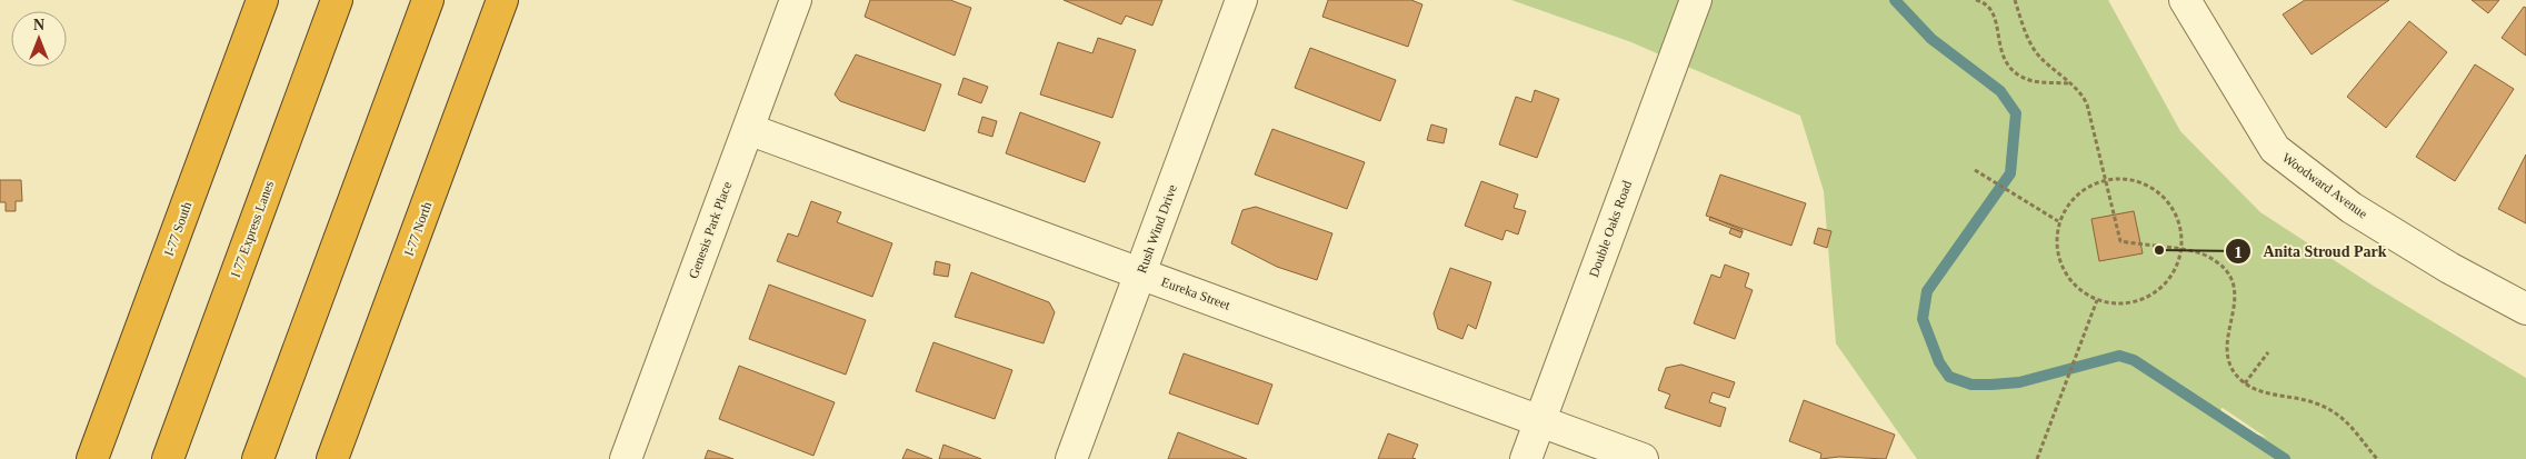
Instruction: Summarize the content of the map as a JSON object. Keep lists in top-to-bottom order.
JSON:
{
  "streets": {
    "highway": ["I-77 South", "I 77 Express Lanes", "I-77 North"],
    "street": [
      "Woodward Avenue",
      "Rush Wind Drive",
      "Double Oaks Road",
      "Genesis Park Place",
      "Eureka Street"
    ]
  },
  "crossings": [
    ["Rush Wind Drive", "Eureka Street"],
    ["Double Oaks Road", "Eureka Street"],
    ["Genesis Park Place", "Eureka Street"]
  ],
  "places": ["Anita Stroud Park"],
  "north": "top"
}
